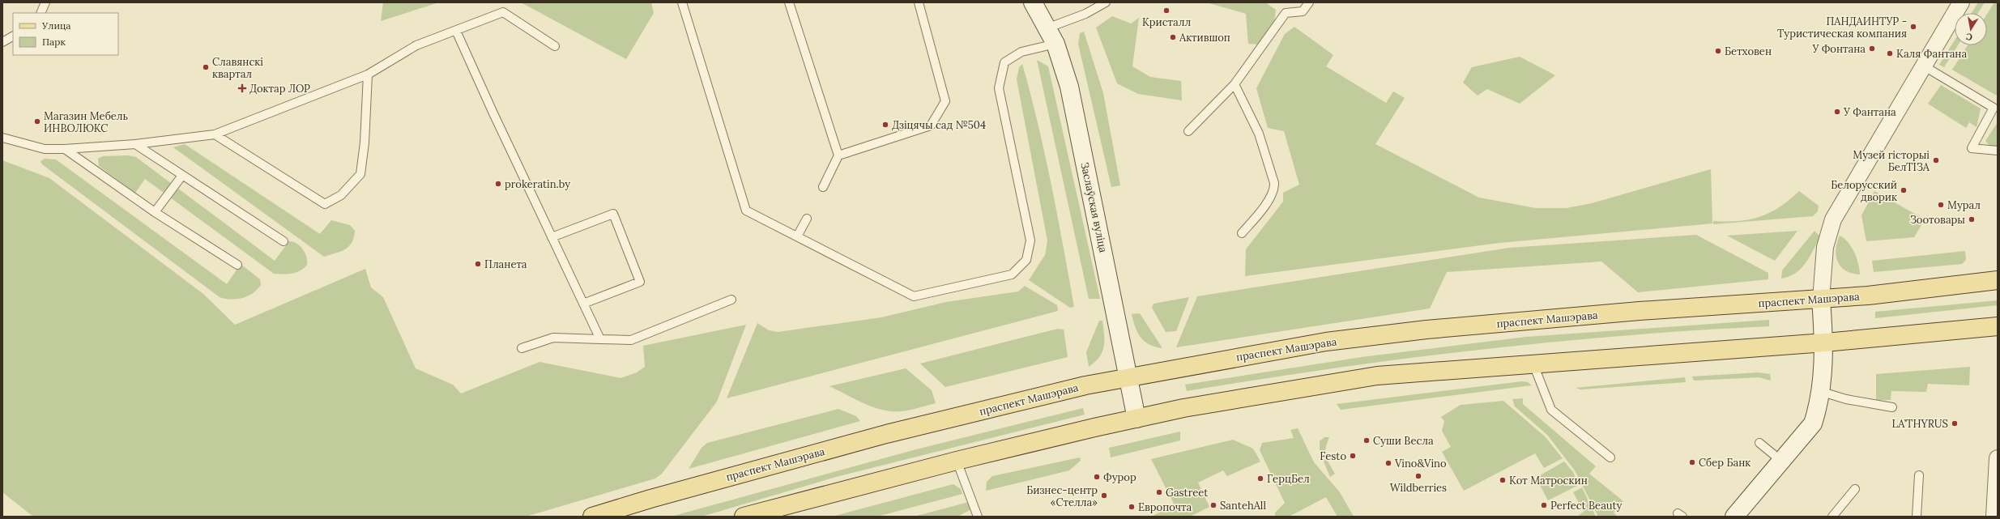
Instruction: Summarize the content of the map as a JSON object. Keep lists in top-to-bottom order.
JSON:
{
  "streets": {
    "main road": ["Заслаўская вуліца", "праспект Машэрава"]
  },
  "crossings": [
    ["Заслаўская вуліца", "праспект Машэрава"]
  ],
  "places": {
    "other": [
      "Кристалл",
      "ПАНДАИНТУР - Туристическая компания",
      "Актившоп",
      "У Фонтана",
      "Бетховен",
      "Каля Фантана",
      "Славянскі квартал",
      "У Фантана",
      "Магазин Мебель ИНВОЛЮКС",
      "Дзіцячы сад №504",
      "Музей гісторыі БелТІЗА",
      "prokeratin.by",
      "Белорусский дворик",
      "Мурал",
      "Зоотовары",
      "Планета",
      "LA’THYRUS",
      "Суши Весла",
      "Festo",
      "Сбер Банк",
      "Vino&Vino",
      "Wildberries",
      "Фурор",
      "ГерцБел",
      "Кот Матроскин",
      "Gastreet",
      "Бизнес-центр «Стелла»",
      "SantehAll",
      "Perfect Beauty",
      "Европочта"
    ],
    "health": ["Доктар ЛОР"]
  },
  "legend": ["Улица", "Парк"],
  "north": "bottom"
}
